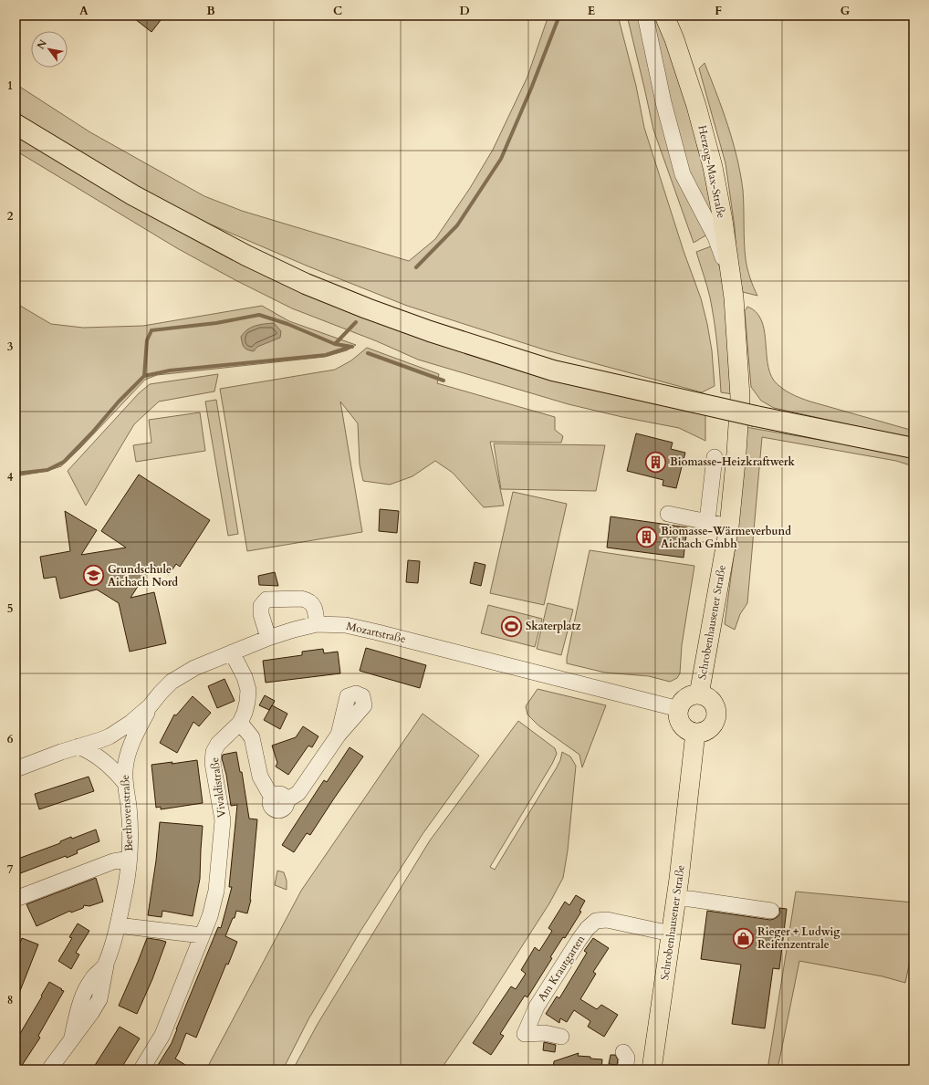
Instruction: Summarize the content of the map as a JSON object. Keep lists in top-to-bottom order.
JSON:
{
  "streets": {
    "main road": ["Herzog-Max-Straße", "Schrobenhausener Straße"],
    "street": [
      "Mozartstraße",
      "Vivaldistraße",
      "Beethovenstraße",
      "Am Krautgarten"
    ]
  },
  "crossings": [
    ["Herzog-Max-Straße", "Schrobenhausener Straße"],
    ["Schrobenhausener Straße", "Mozartstraße"],
    ["Schrobenhausener Straße", "Am Krautgarten"],
    ["Mozartstraße", "Vivaldistraße"],
    ["Mozartstraße", "Beethovenstraße"]
  ],
  "places": {
    "building": ["Biomasse-Heizkraftwerk", "Biomasse-Wärmeverbund Aichach Gmbh"],
    "school or university": ["Grundschule Aichach Nord"],
    "sports": ["Skaterplatz"],
    "shop": ["Rieger + Ludwig Reifenzentrale"]
  },
  "north": "top left",
  "grid": {
    "columns": [
      "A",
      "B",
      "C",
      "D",
      "E",
      "F",
      "G"
    ],
    "rows": [
      "1",
      "2",
      "3",
      "4",
      "5",
      "6",
      "7",
      "8"
    ]
  }
}
